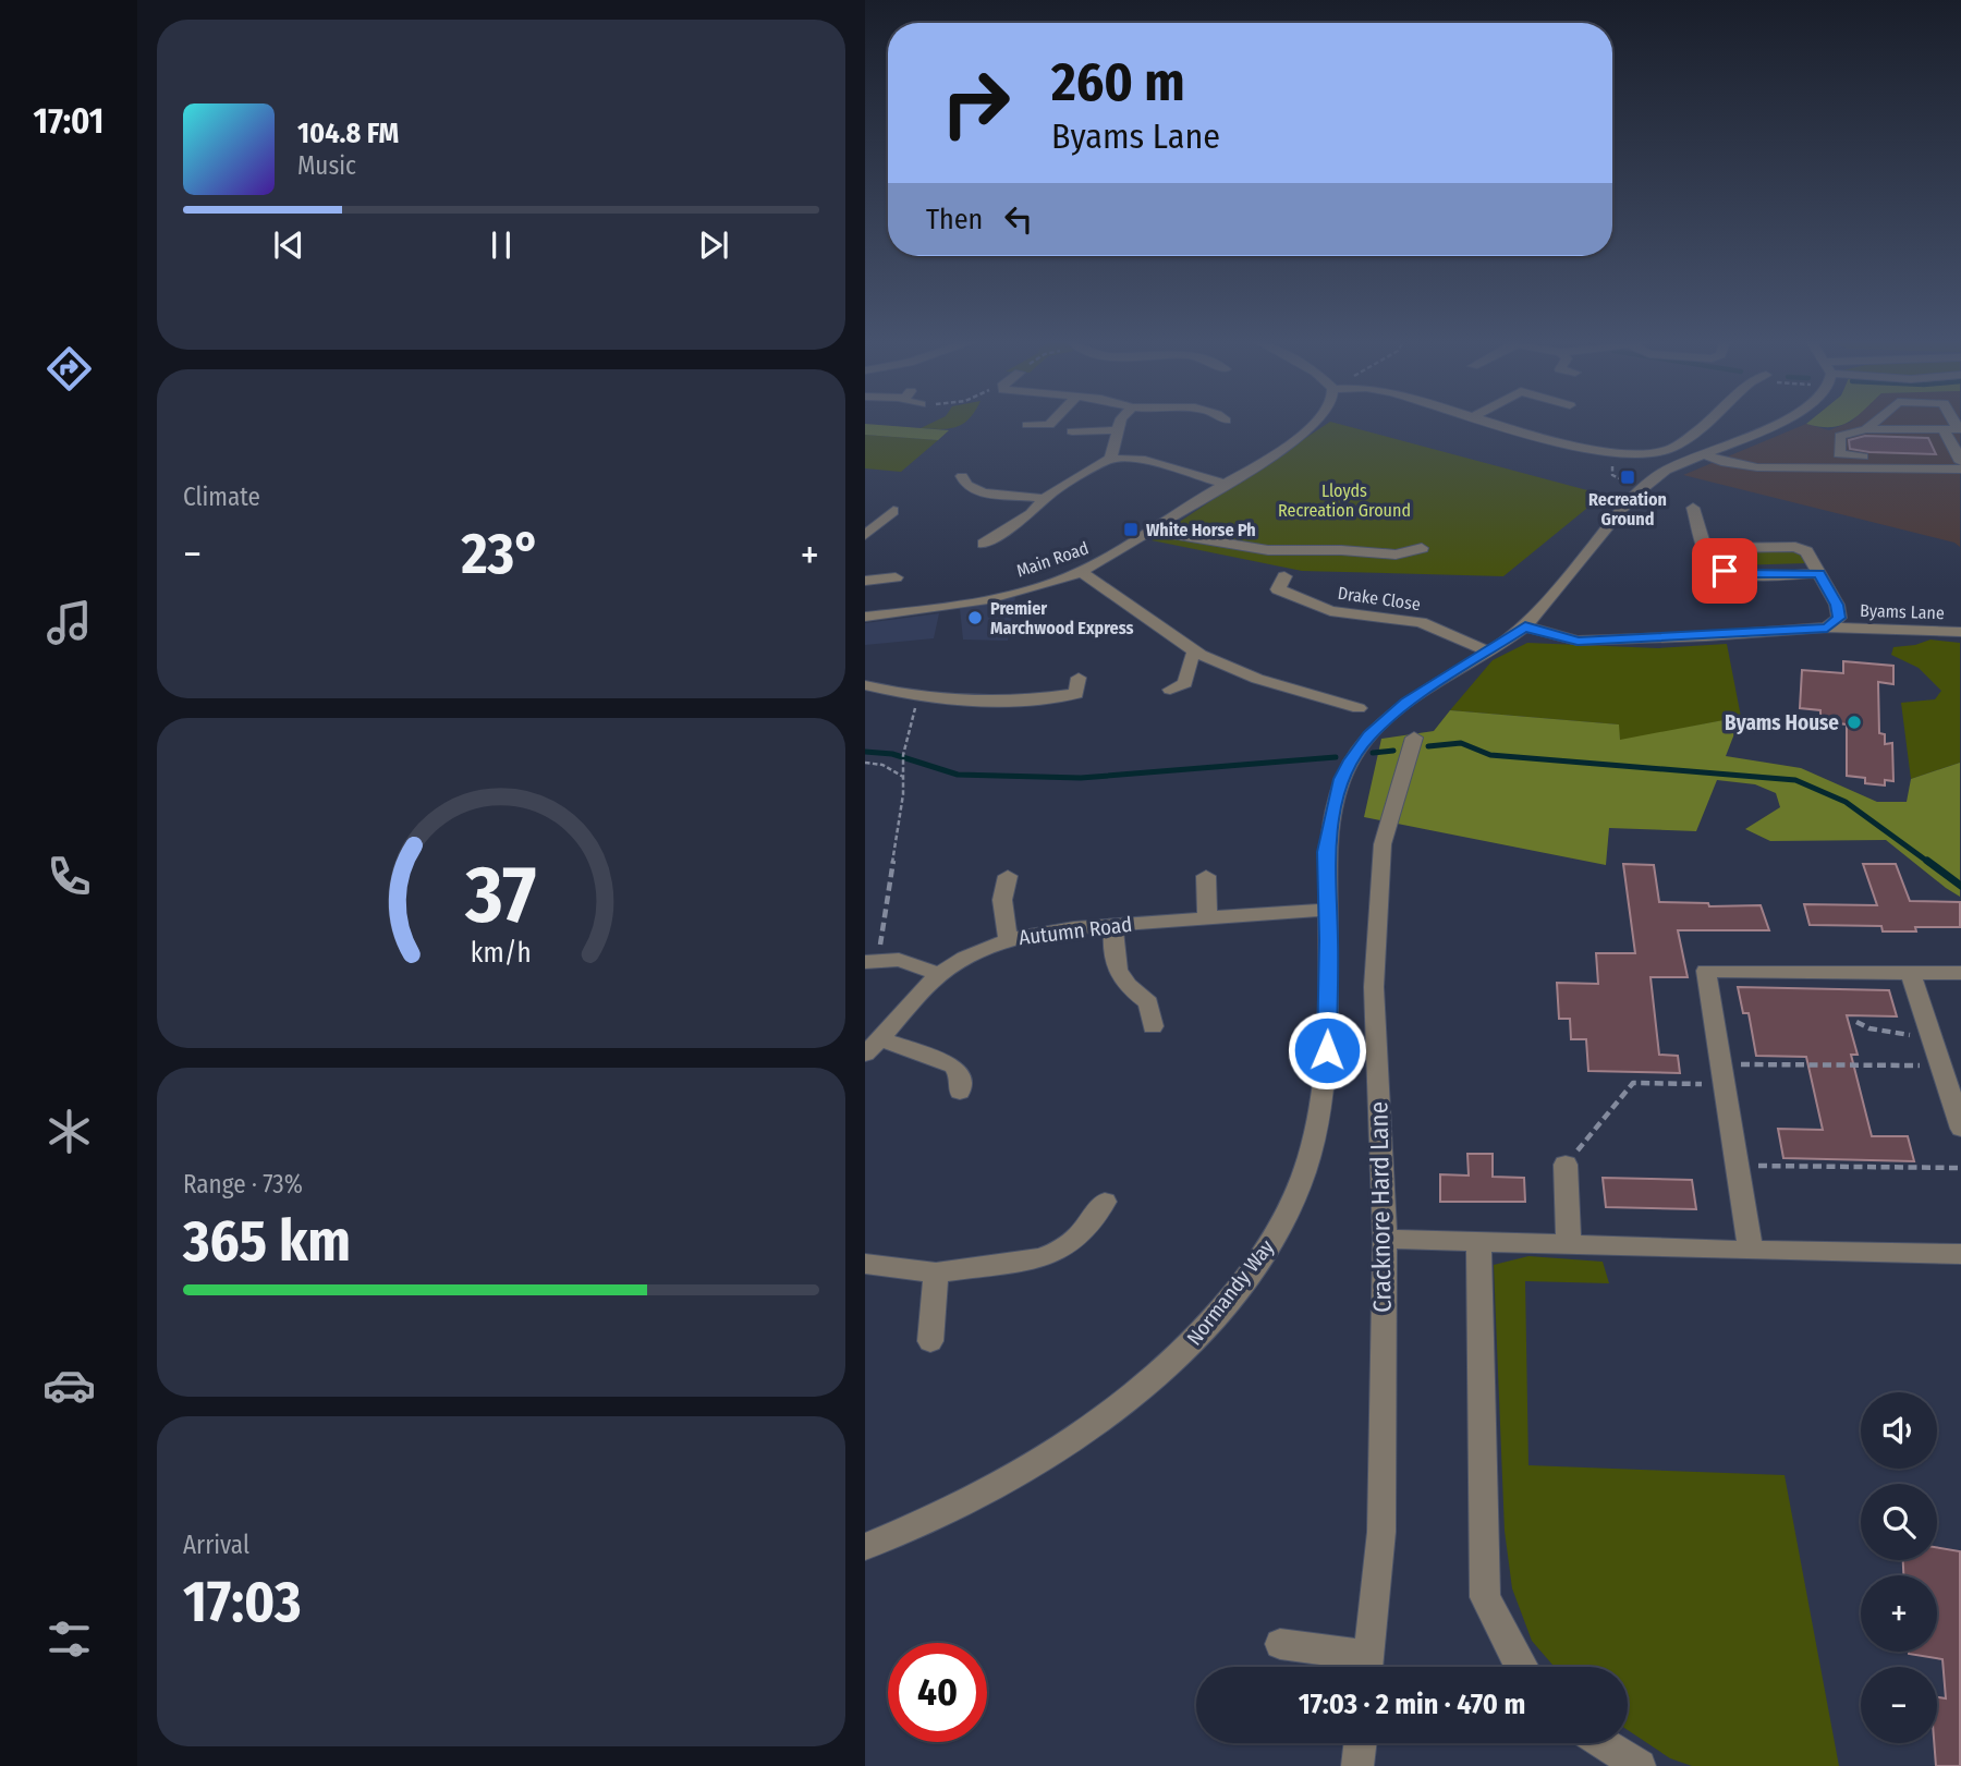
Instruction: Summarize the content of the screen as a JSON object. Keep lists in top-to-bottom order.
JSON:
{
  "streets": {
    "street": [
      "Main Road",
      "Drake Close",
      "Byams Lane",
      "Autumn Road",
      "Cracknore Hard Lane",
      "Normandy Way"
    ]
  },
  "crossings": [
    ["Drake Close", "Normandy Way"],
    ["Byams Lane", "Normandy Way"],
    ["Autumn Road", "Normandy Way"]
  ],
  "parks": ["Lloyds Recreation Ground"],
  "places": {
    "transit": ["Recreation Ground", "White Horse Ph"],
    "other": ["Premier Marchwood Express", "Byams House"]
  },
  "page": {
    "tabs": "17:01",
    "turn": ["260 m", "Byams Lane"],
    "song": ["104.8 FM", "Music"],
    "then": "Then",
    "tile": [
      "Climate",
      ["Range · 73%", "365 km"],
      ["Arrival", "17:03"]
    ],
    "heat": ["−", "23°", "+"],
    "map_buttons": ["+", "−"],
    "limit": "40",
    "trip": "17:03 · 2 min · 470 m",
    "gauge": ["37", "km/h"]
  }
}
